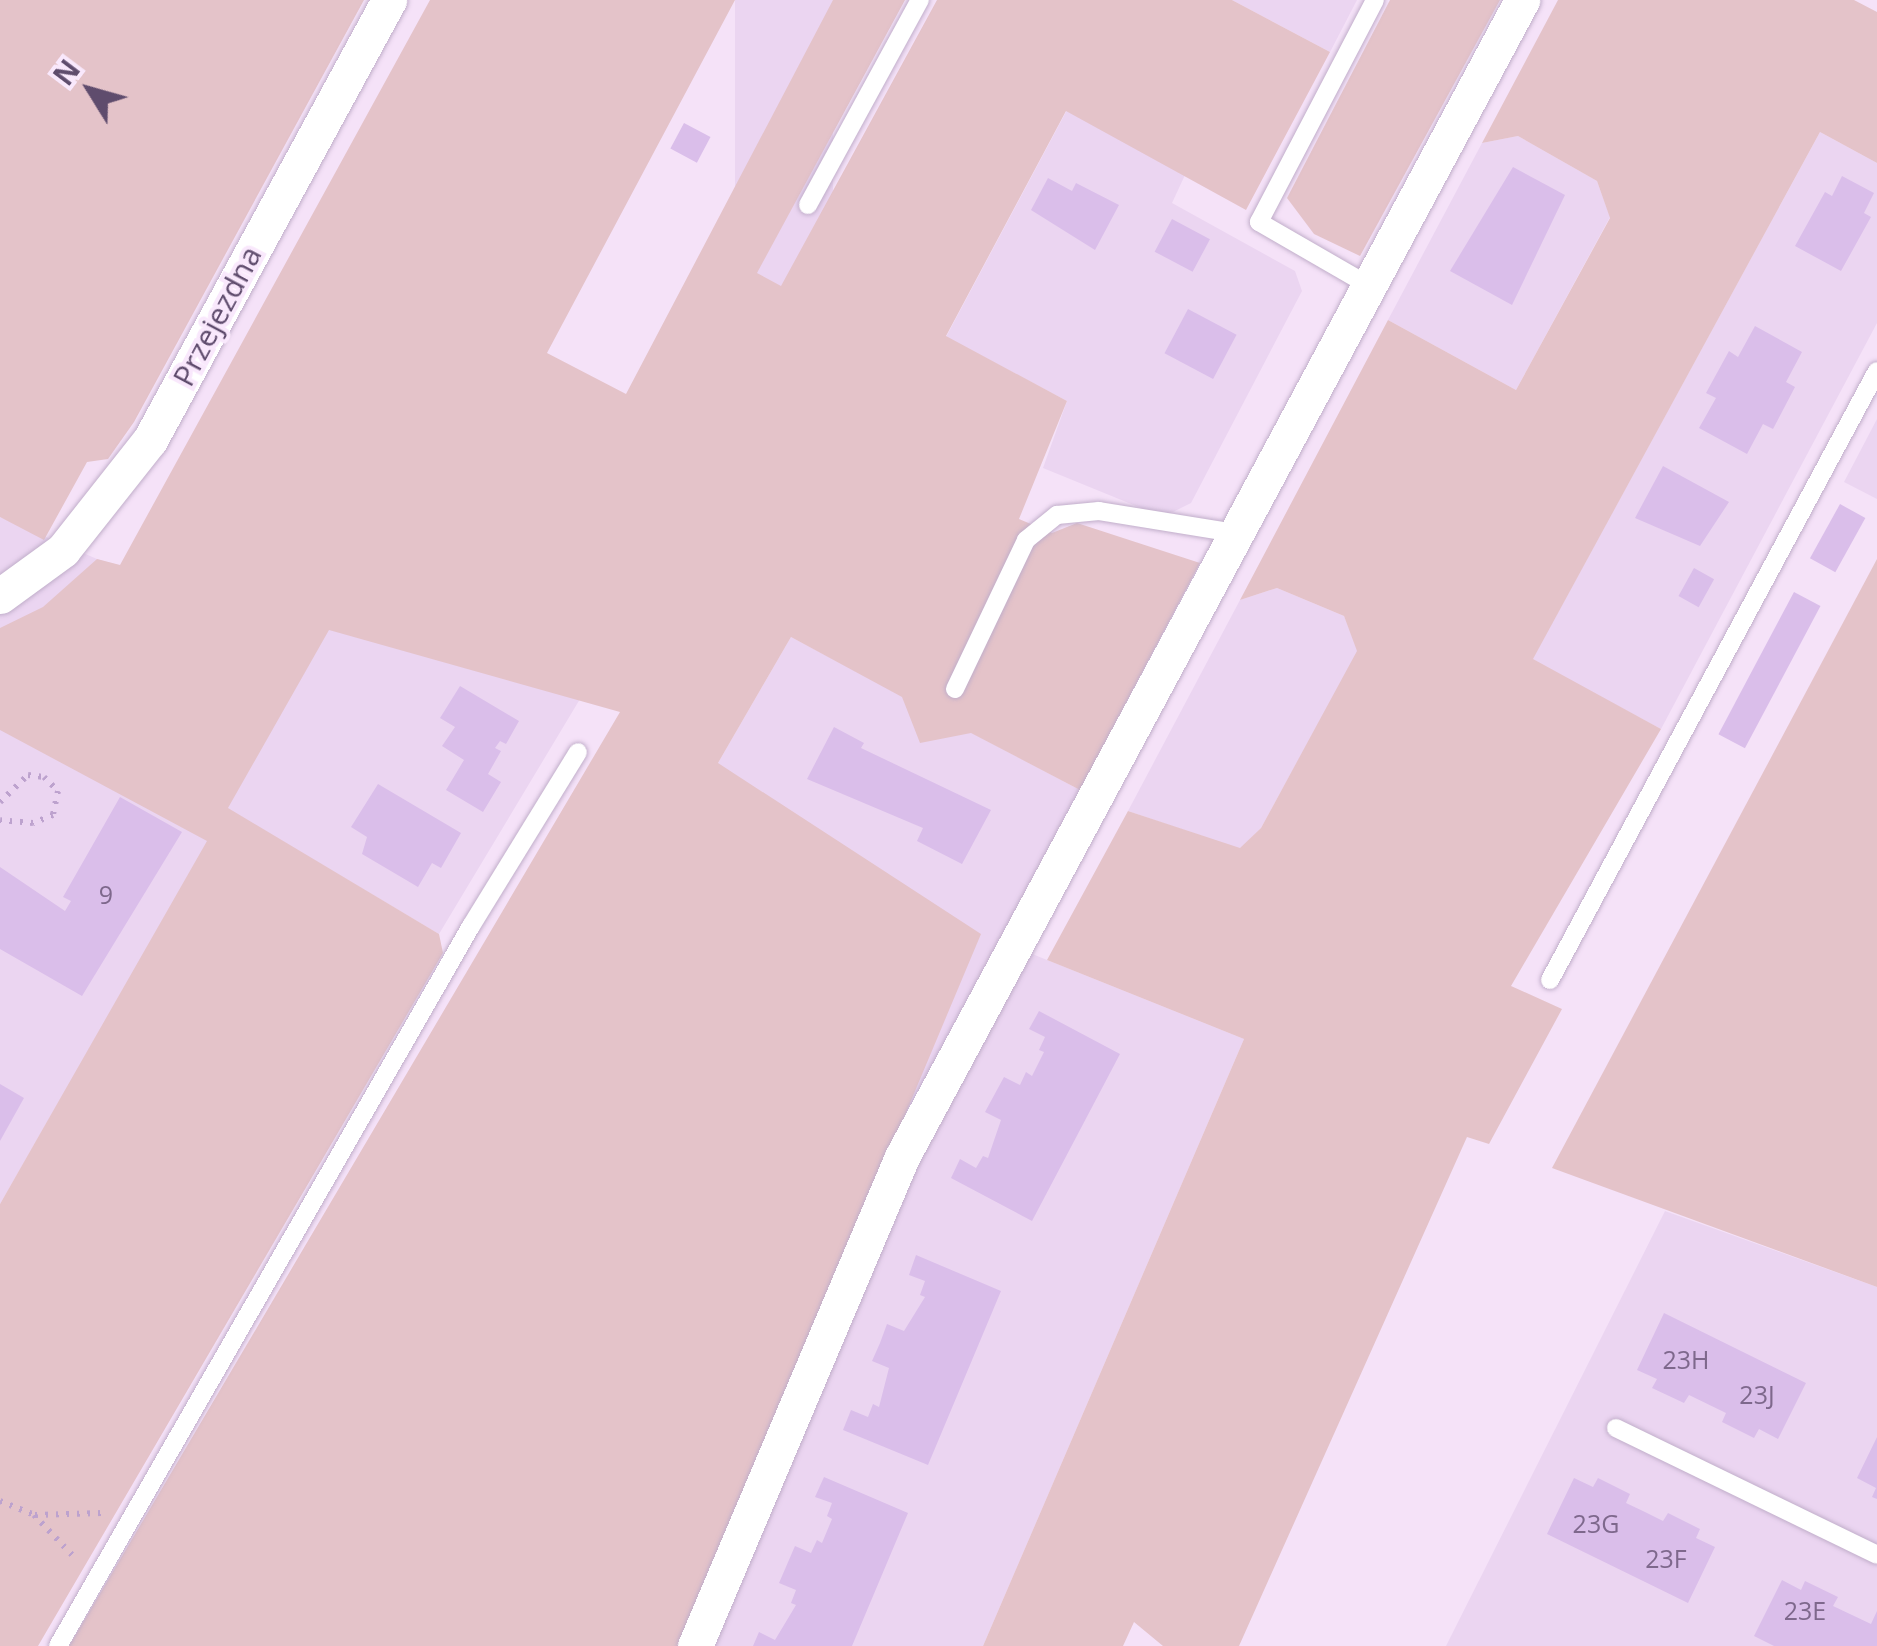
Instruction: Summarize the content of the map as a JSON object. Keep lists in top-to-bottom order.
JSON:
{
  "streets": {
    "street": ["Przejezdna"]
  },
  "house_numbers": [
    "9",
    "23H",
    "23J",
    "23G",
    "23F",
    "23E"
  ],
  "north": "top left"
}
